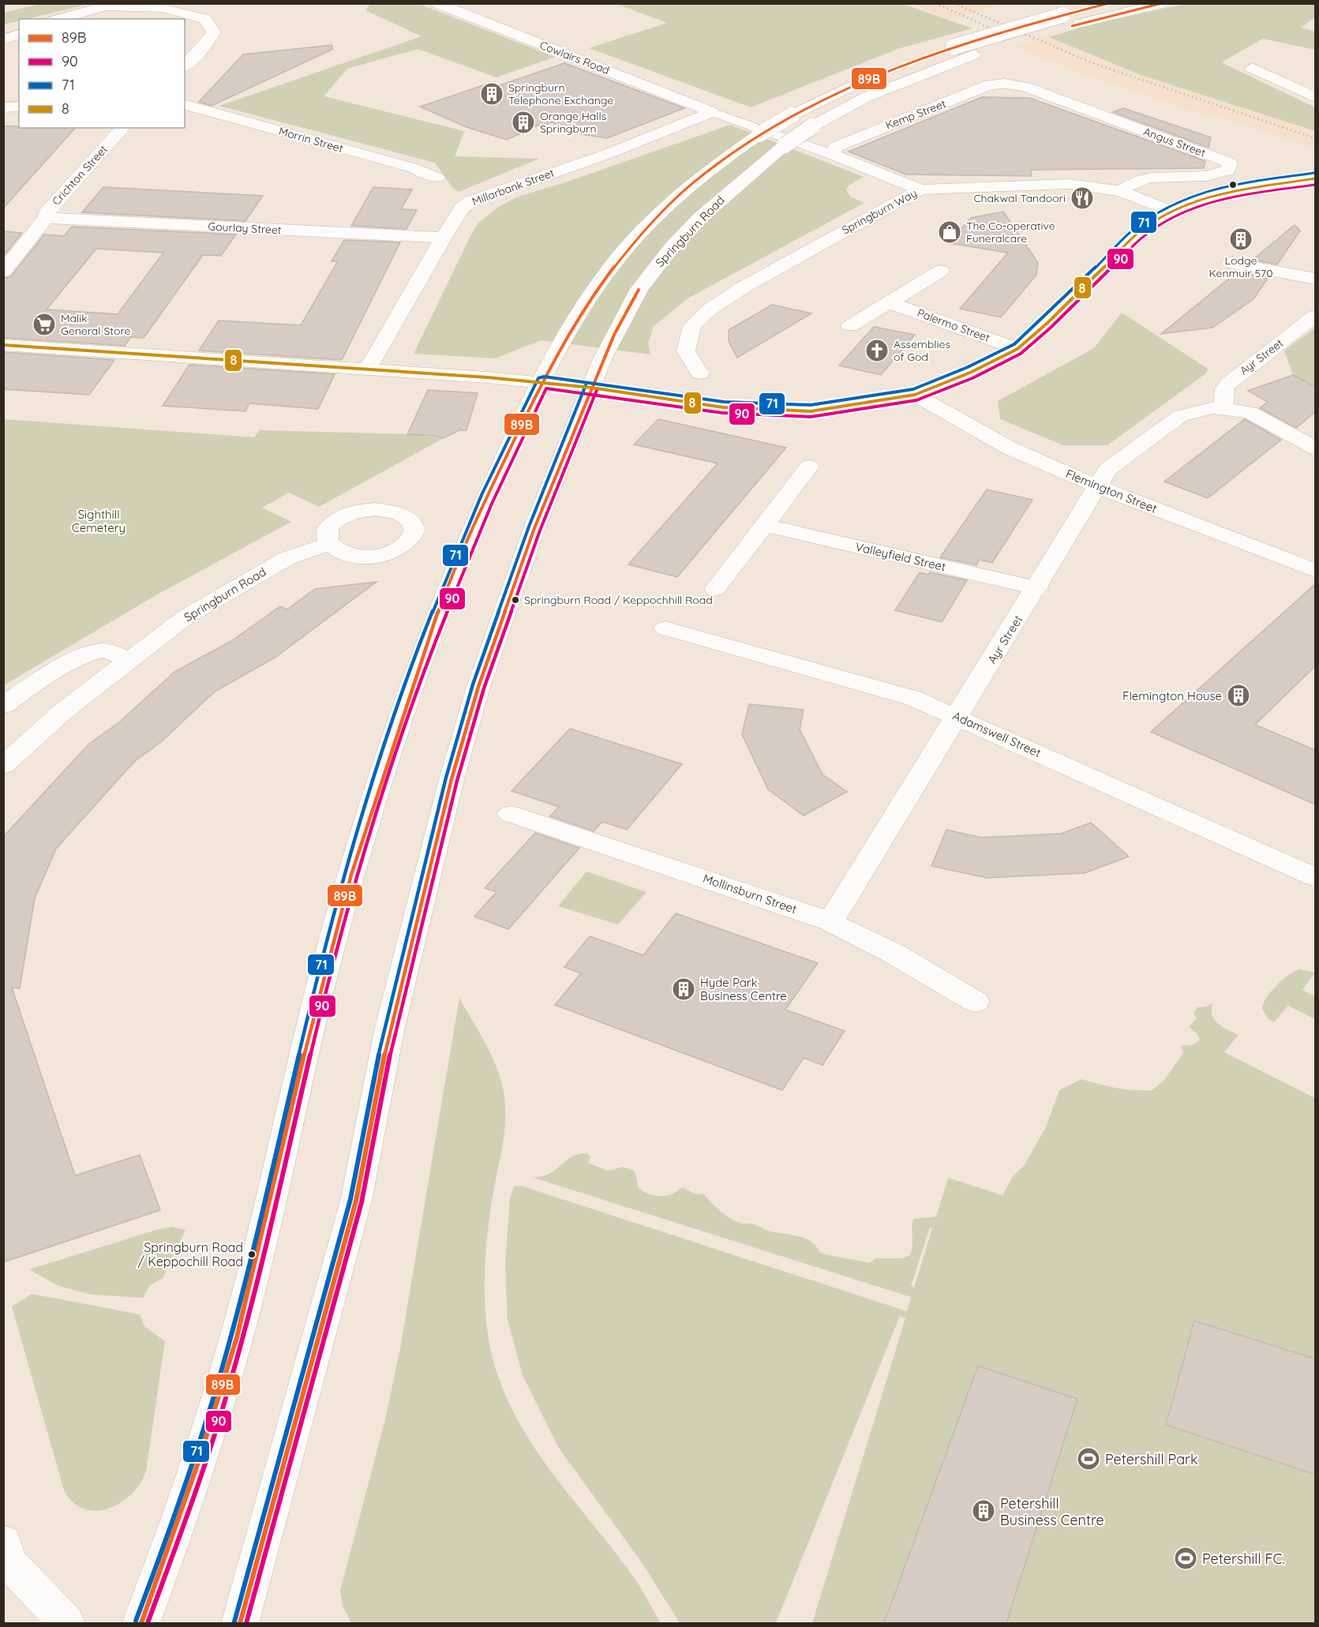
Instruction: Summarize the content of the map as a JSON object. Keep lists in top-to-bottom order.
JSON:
{
  "streets": {
    "street": [
      "Cowlairs Road",
      "Kemp Street",
      "Morrin Street",
      "Angus Street",
      "Crichton Street",
      "Millarbank Street",
      "Springburn Way",
      "Gourlay Street",
      "Springburn Road",
      "Palermo Street",
      "Ayr Street",
      "Flemington Street",
      "Valleyfield Street",
      "Adamswell Street",
      "Mollinsburn Street"
    ]
  },
  "crossings": [
    ["Cowlairs Road", "Millarbank Street"],
    ["Kemp Street", "Angus Street"],
    ["Angus Street", "Springburn Way"],
    ["Crichton Street", "Gourlay Street"],
    ["Millarbank Street", "Gourlay Street"],
    ["Ayr Street", "Flemington Street"],
    ["Ayr Street", "Valleyfield Street"],
    ["Ayr Street", "Adamswell Street"],
    ["Ayr Street", "Mollinsburn Street"]
  ],
  "parks": ["Sighthill Cemetery"],
  "places": {
    "building": [
      "Springburn Telephone Exchange",
      "Orange Halls Springburn",
      "Lodge Kenmuir 570",
      "Flemington House",
      "Hyde Park Business Centre",
      "Petershill Business Centre"
    ],
    "restaurant": ["Chakwal Tandoori"],
    "shop": ["The Co-operative Funeralcare"],
    "supermarket": ["Malik General Store"],
    "church": ["Assemblies of God"],
    "other": ["Springburn Road / Keppochhill Road", "Springburn Road / Keppochill Road"],
    "sports": ["Petershill Park", "Petershill FC."]
  },
  "lines": [
    "transit line 89B",
    "transit line 71",
    "transit line 8",
    "transit line 90"
  ],
  "legend": [
    "89B",
    "90",
    "71",
    "8"
  ]
}
